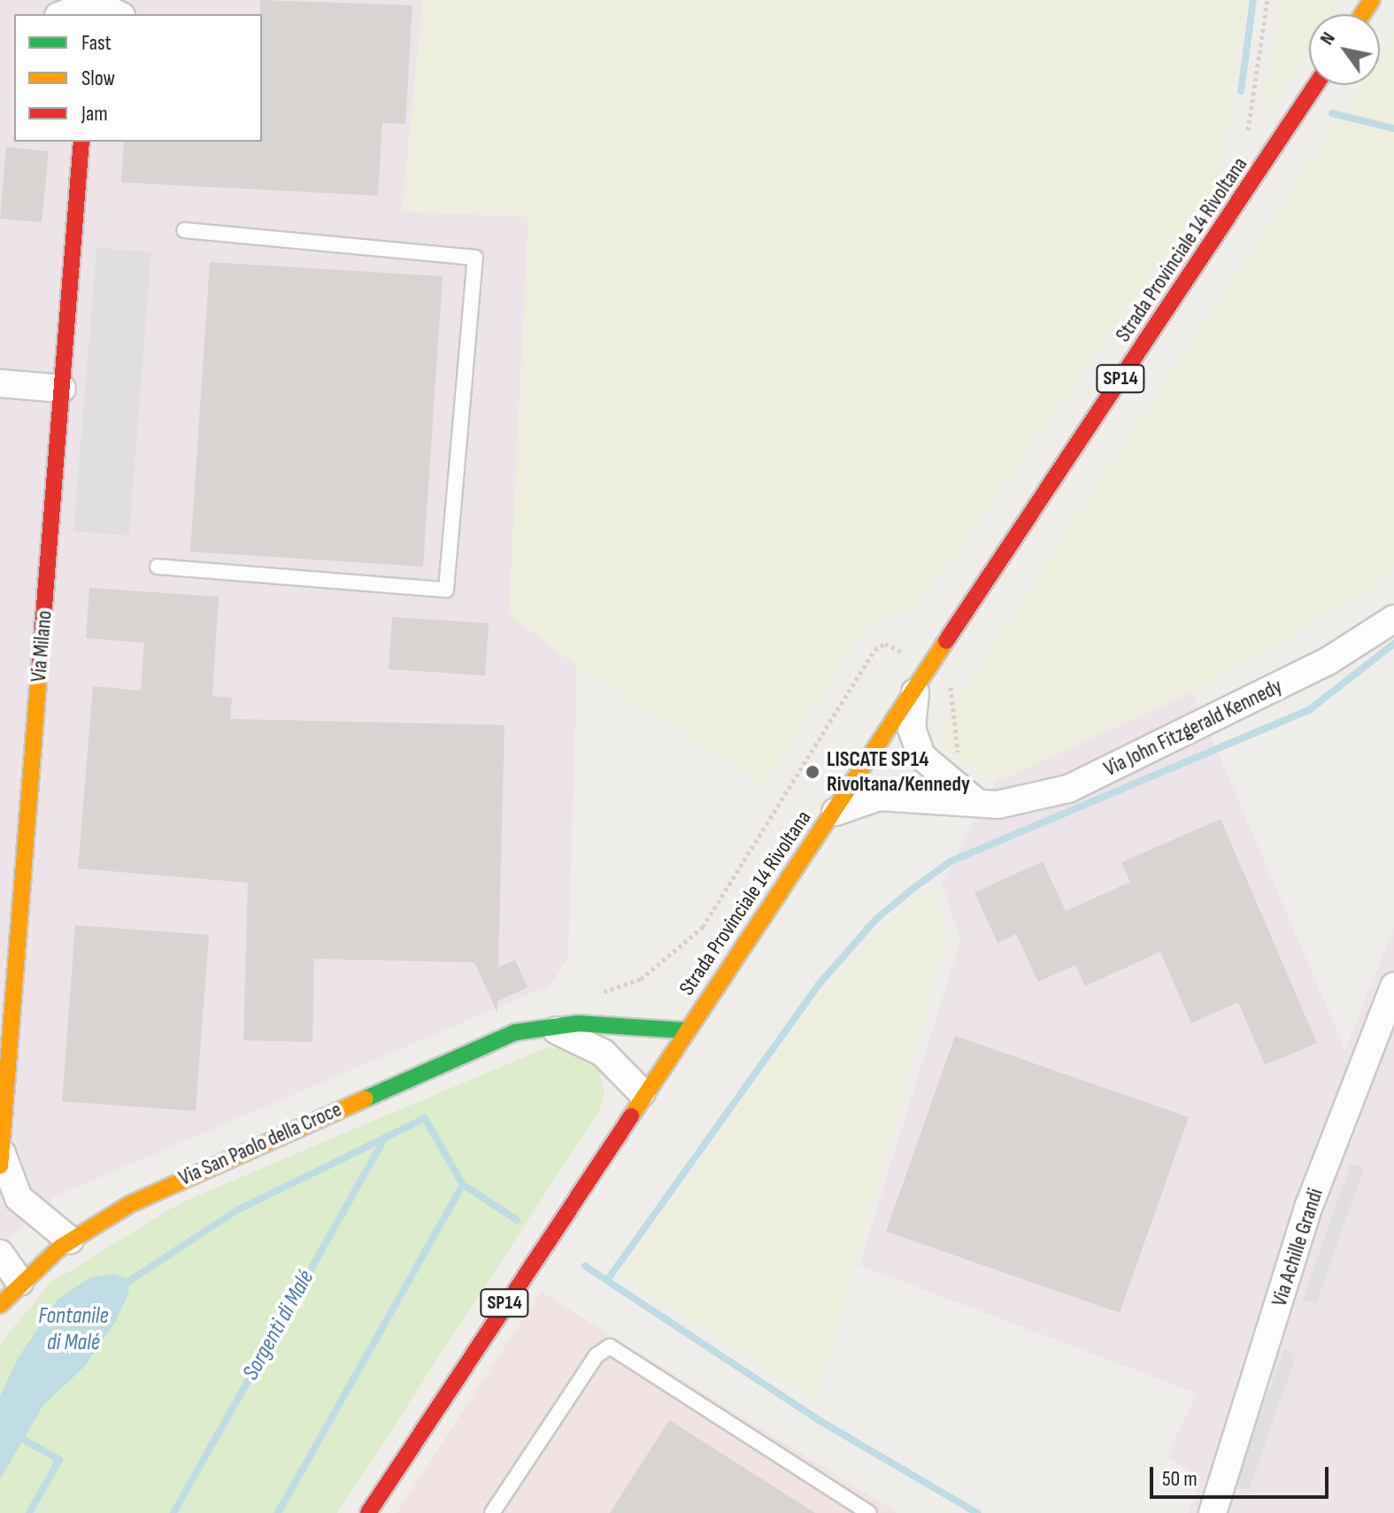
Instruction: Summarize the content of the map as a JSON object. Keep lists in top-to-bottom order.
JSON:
{
  "streets": {
    "street": [
      "Strada Provinciale 14 Rivoltana",
      "SP14",
      "Via Milano",
      "Via John Fitzgerald Kennedy",
      "Via San Paolo della Croce",
      "Via Achille Grandi"
    ]
  },
  "crossings": [
    ["Strada Provinciale 14 Rivoltana", "Via John Fitzgerald Kennedy"],
    ["Strada Provinciale 14 Rivoltana", "Via San Paolo della Croce"],
    ["Via Milano", "Via San Paolo della Croce"]
  ],
  "water": ["Fontanile di Malé", "Sorgenti di Malé"],
  "places": ["LISCATE SP14 Rivoltana/Kennedy"],
  "legend": ["Fast", "Slow", "Jam"],
  "scale_bar": "50 m",
  "north": "top left"
}
